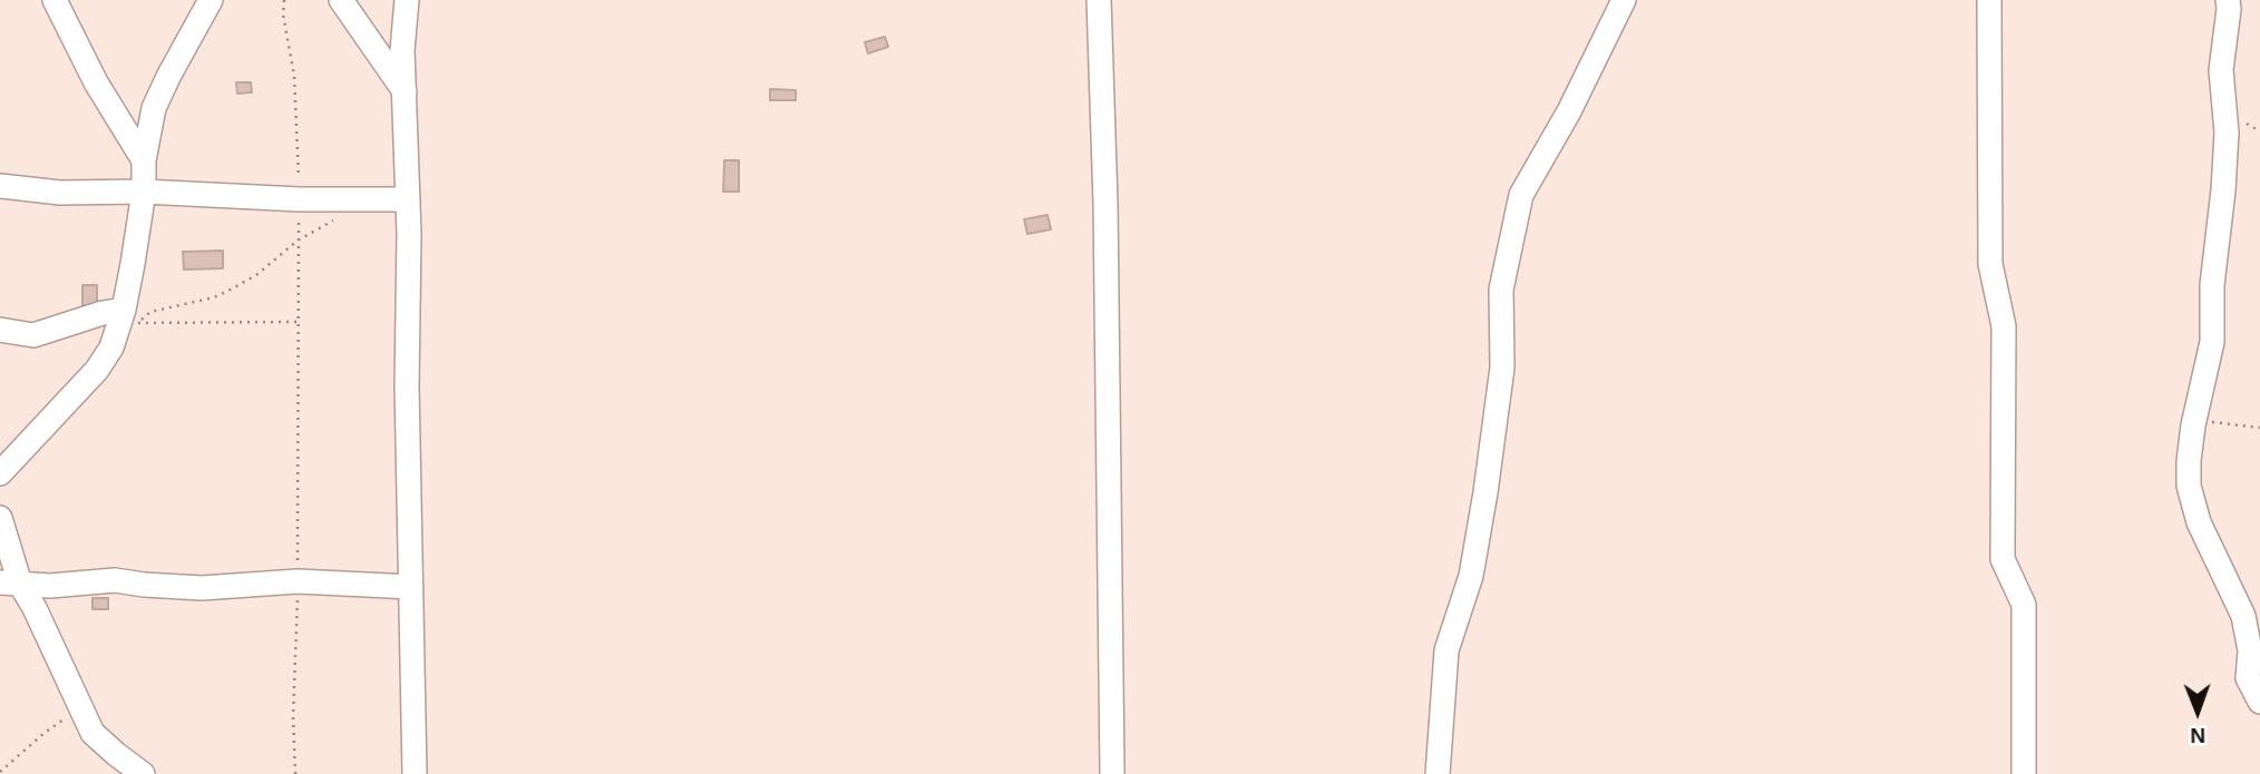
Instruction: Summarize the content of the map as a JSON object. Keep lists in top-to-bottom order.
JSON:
{
  "north": "bottom"
}
